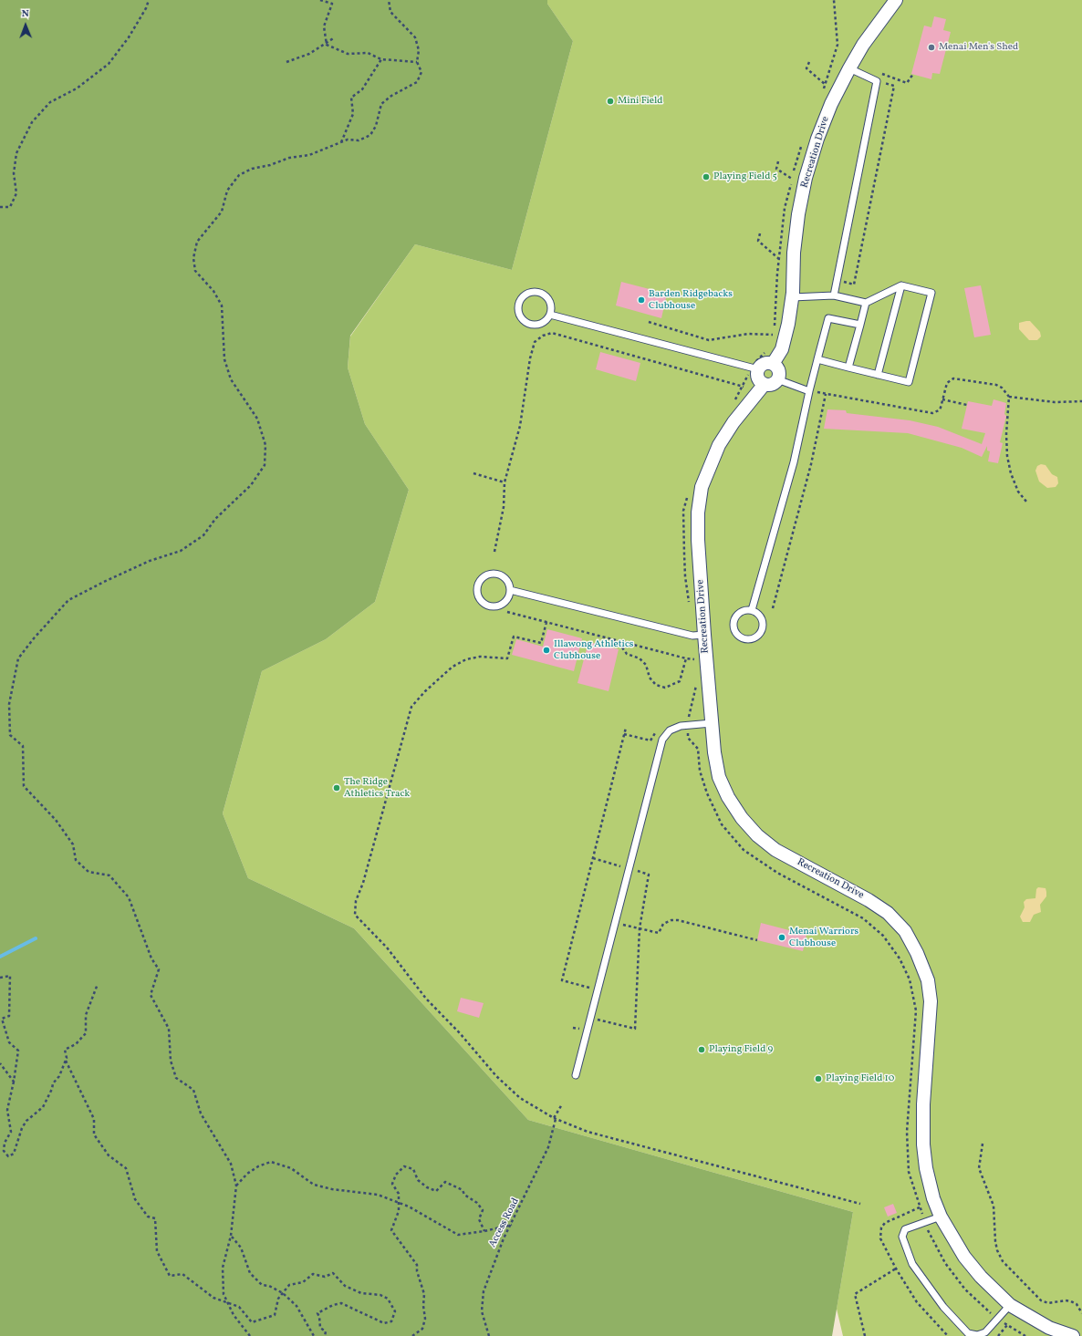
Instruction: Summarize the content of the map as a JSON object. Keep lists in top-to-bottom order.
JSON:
{
  "streets": {
    "street": ["Recreation Drive"],
    "path": ["Access Road"]
  },
  "places": [
    "Menai Men's Shed",
    "Mini Field",
    "Playing Field 5",
    "Barden Ridgebacks Clubhouse",
    "Illawong Athletics Clubhouse",
    "The Ridge Athletics Track",
    "Menai Warriors Clubhouse",
    "Playing Field 9",
    "Playing Field 10"
  ],
  "north": "top"
}
